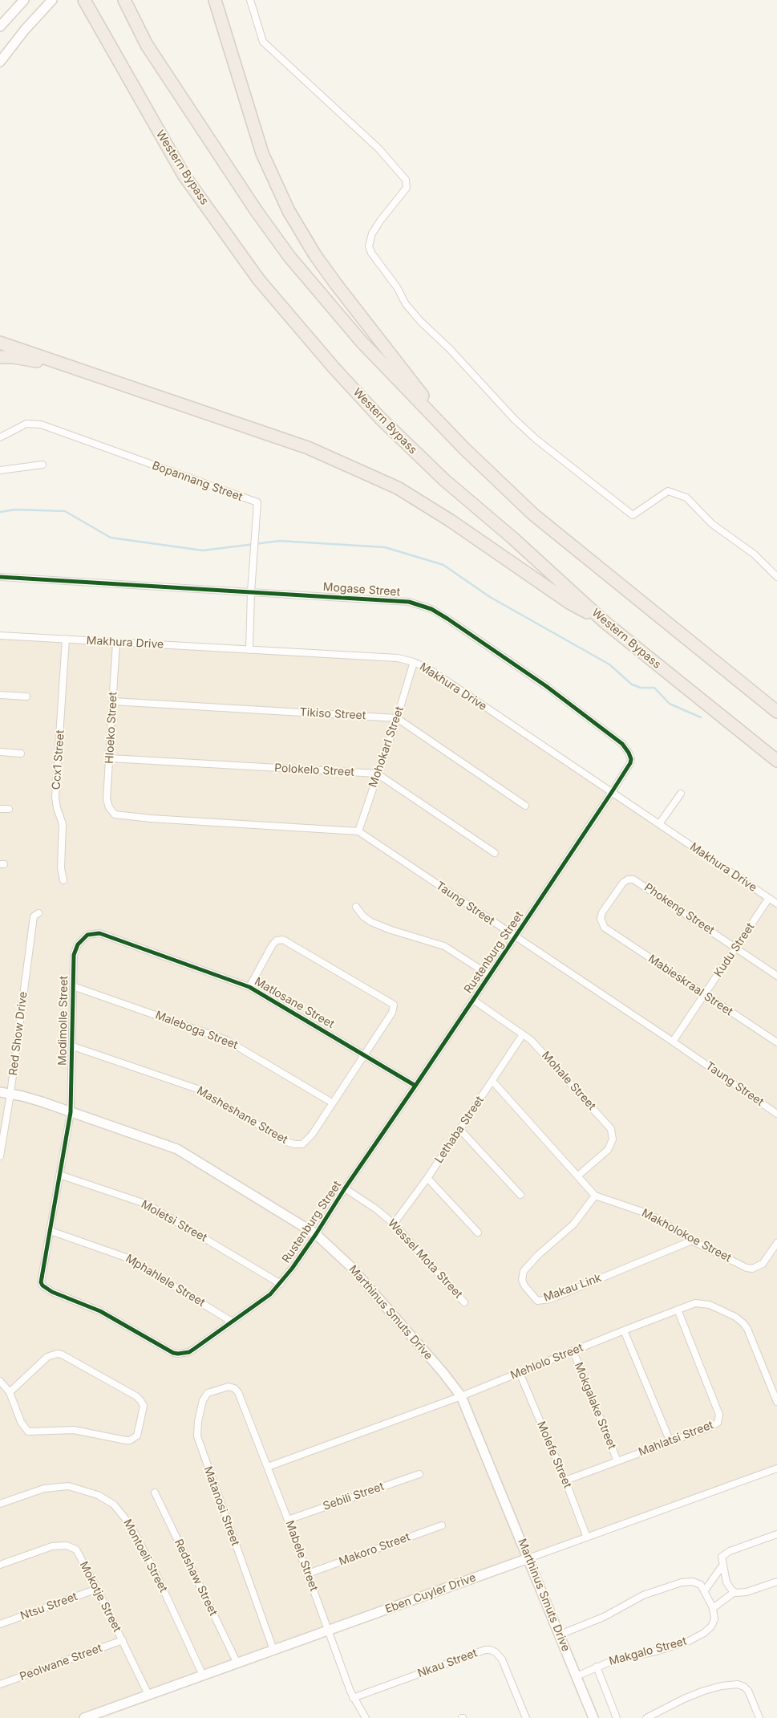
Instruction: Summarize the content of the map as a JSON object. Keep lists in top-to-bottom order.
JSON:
{
  "streets": {
    "highway": ["Western Bypass"],
    "street": [
      "Bopannang Street",
      "Mogase Street",
      "Makhura Drive",
      "Tikiso Street",
      "Hloeko Street",
      "Mohokarl Street",
      "Ccx1 Street",
      "Polokelo Street",
      "Taung Street",
      "Phokeng Street",
      "Kudu Street",
      "Rustenburg Street",
      "Mabieskraal Street",
      "Matlosane Street",
      "Modimolle Street",
      "Maleboga Street",
      "Red Show Drive",
      "Mohale Street",
      "Masheshane Street",
      "Lethaba Street",
      "Moletsi Street",
      "Makholokoe Street",
      "Wessel Mota Street",
      "Mphahlele Street",
      "Makau Link",
      "Marthinus Smuts Drive",
      "Mehlolo Street",
      "Mokgalake Street",
      "Mahlatsi Street",
      "Molefe Street",
      "Sebili Street",
      "Matanosi Street",
      "Makoro Street",
      "Montoeli Street",
      "Mabele Street",
      "Redshaw Street",
      "Eben Cuyler Drive",
      "Mokotje Street",
      "Ntsu Street",
      "Makgalo Street",
      "Peolwane Street",
      "Nkau Street"
    ]
  },
  "crossings": [
    ["Bopannang Street", "Mogase Street"],
    ["Bopannang Street", "Makhura Drive"],
    ["Mogase Street", "Makhura Drive"],
    ["Mogase Street", "Rustenburg Street"],
    ["Makhura Drive", "Hloeko Street"],
    ["Makhura Drive", "Mohokarl Street"],
    ["Makhura Drive", "Ccx1 Street"],
    ["Makhura Drive", "Kudu Street"],
    ["Makhura Drive", "Rustenburg Street"],
    ["Tikiso Street", "Hloeko Street"],
    ["Tikiso Street", "Mohokarl Street"],
    ["Hloeko Street", "Mohokarl Street"],
    ["Hloeko Street", "Polokelo Street"],
    ["Hloeko Street", "Taung Street"],
    ["Mohokarl Street", "Polokelo Street"],
    ["Mohokarl Street", "Taung Street"],
    ["Taung Street", "Kudu Street"],
    ["Taung Street", "Rustenburg Street"],
    ["Phokeng Street", "Kudu Street"],
    ["Phokeng Street", "Mabieskraal Street"],
    ["Kudu Street", "Mabieskraal Street"],
    ["Rustenburg Street", "Matlosane Street"],
    ["Rustenburg Street", "Modimolle Street"],
    ["Rustenburg Street", "Mohale Street"],
    ["Rustenburg Street", "Moletsi Street"],
    ["Rustenburg Street", "Wessel Mota Street"],
    ["Rustenburg Street", "Mphahlele Street"],
    ["Rustenburg Street", "Marthinus Smuts Drive"],
    ["Matlosane Street", "Modimolle Street"],
    ["Matlosane Street", "Masheshane Street"],
    ["Modimolle Street", "Maleboga Street"],
    ["Modimolle Street", "Masheshane Street"],
    ["Modimolle Street", "Marthinus Smuts Drive"],
    ["Maleboga Street", "Masheshane Street"],
    ["Red Show Drive", "Marthinus Smuts Drive"],
    ["Mohale Street", "Lethaba Street"],
    ["Lethaba Street", "Wessel Mota Street"],
    ["Makholokoe Street", "Makau Link"],
    ["Marthinus Smuts Drive", "Mehlolo Street"],
    ["Marthinus Smuts Drive", "Eben Cuyler Drive"],
    ["Marthinus Smuts Drive", "Makgalo Street"],
    ["Mehlolo Street", "Mokgalake Street"],
    ["Mehlolo Street", "Mahlatsi Street"],
    ["Mehlolo Street", "Molefe Street"],
    ["Mehlolo Street", "Mabele Street"],
    ["Mokgalake Street", "Mahlatsi Street"],
    ["Mahlatsi Street", "Molefe Street"],
    ["Molefe Street", "Eben Cuyler Drive"],
    ["Sebili Street", "Mabele Street"],
    ["Matanosi Street", "Mabele Street"],
    ["Matanosi Street", "Eben Cuyler Drive"],
    ["Makoro Street", "Mabele Street"],
    ["Montoeli Street", "Eben Cuyler Drive"],
    ["Mabele Street", "Eben Cuyler Drive"],
    ["Mabele Street", "Nkau Street"],
    ["Redshaw Street", "Eben Cuyler Drive"],
    ["Eben Cuyler Drive", "Mokotje Street"],
    ["Mokotje Street", "Ntsu Street"],
    ["Mokotje Street", "Peolwane Street"]
  ]
}
